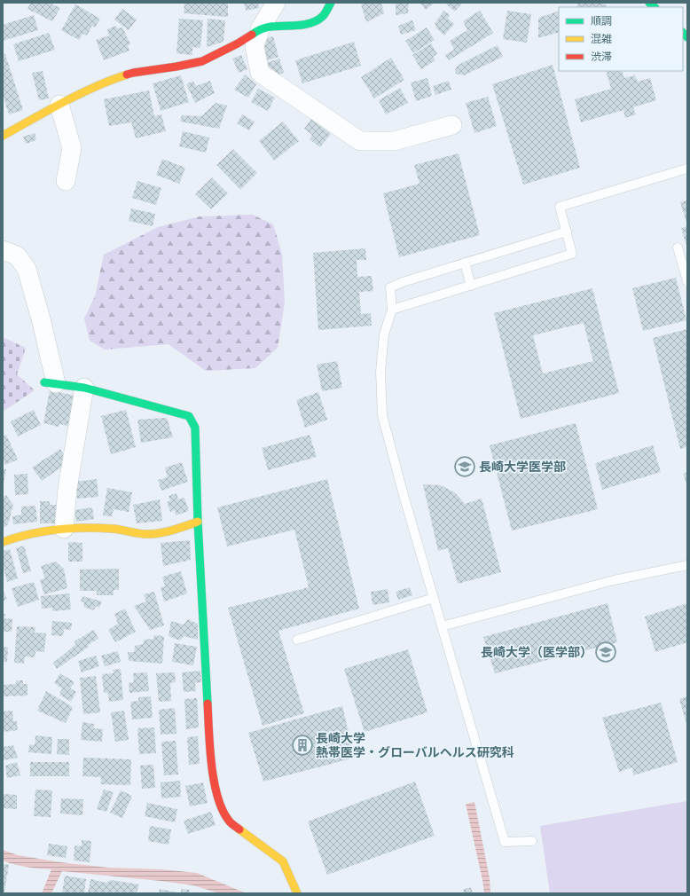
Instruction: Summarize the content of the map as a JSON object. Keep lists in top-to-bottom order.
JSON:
{
  "places": {
    "school or university": ["長崎大学医学部", "長崎大学（医学部）"],
    "building": ["長崎大学 熱帯医学・グローバルヘルス研究科"]
  },
  "legend": ["順調", "混雑", "渋滞"]
}
